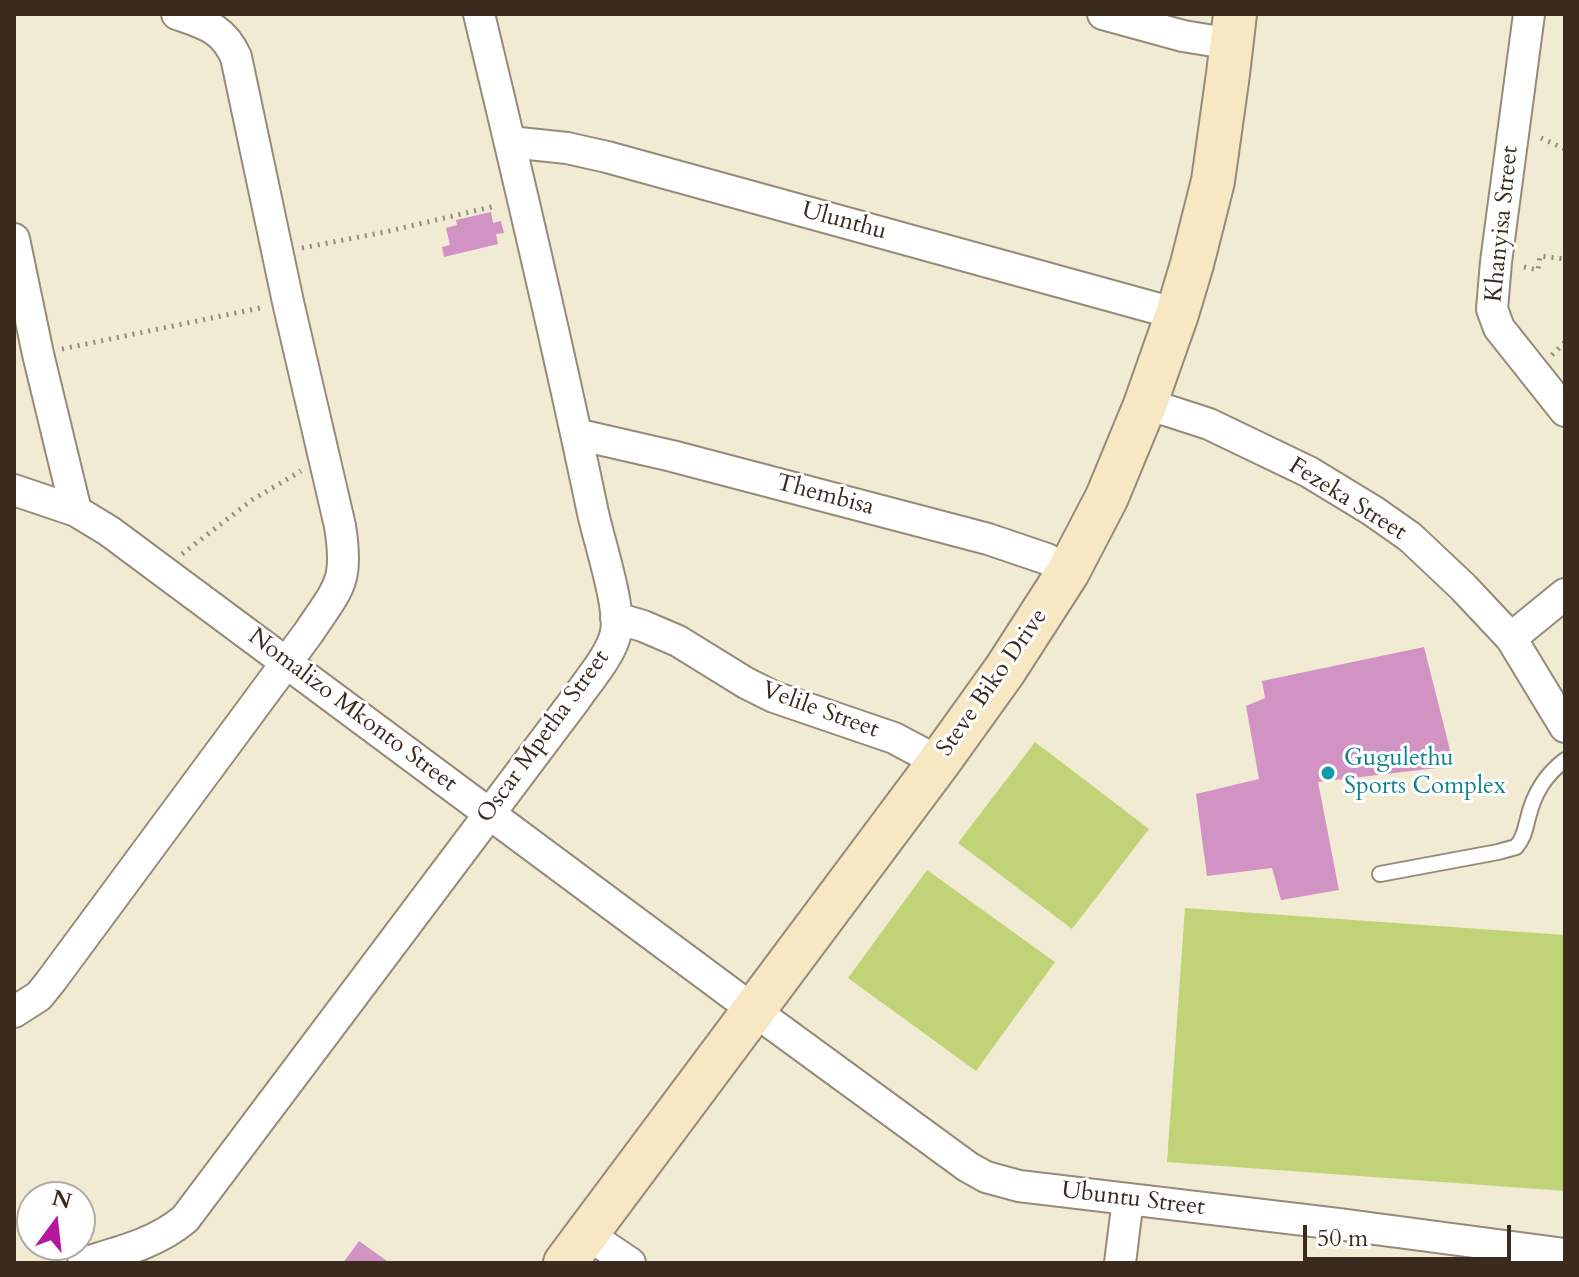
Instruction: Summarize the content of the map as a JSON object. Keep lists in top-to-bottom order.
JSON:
{
  "streets": {
    "main road": ["Steve Biko Drive"],
    "street": [
      "Ulunthu",
      "Khanyisa Street",
      "Thembisa",
      "Fezeka Street",
      "Nomalizo Mkonto Street",
      "Velile Street",
      "Oscar Mpetha Street",
      "Ubuntu Street"
    ]
  },
  "crossings": [
    ["Ulunthu", "Steve Biko Drive"],
    ["Ulunthu", "Oscar Mpetha Street"],
    ["Thembisa", "Steve Biko Drive"],
    ["Thembisa", "Oscar Mpetha Street"],
    ["Fezeka Street", "Steve Biko Drive"],
    ["Steve Biko Drive", "Nomalizo Mkonto Street"],
    ["Steve Biko Drive", "Velile Street"],
    ["Steve Biko Drive", "Ubuntu Street"],
    ["Nomalizo Mkonto Street", "Oscar Mpetha Street"],
    ["Nomalizo Mkonto Street", "Ubuntu Street"],
    ["Velile Street", "Oscar Mpetha Street"]
  ],
  "places": ["Gugulethu Sports Complex"],
  "scale_bar": "50 m",
  "north": "top"
}
